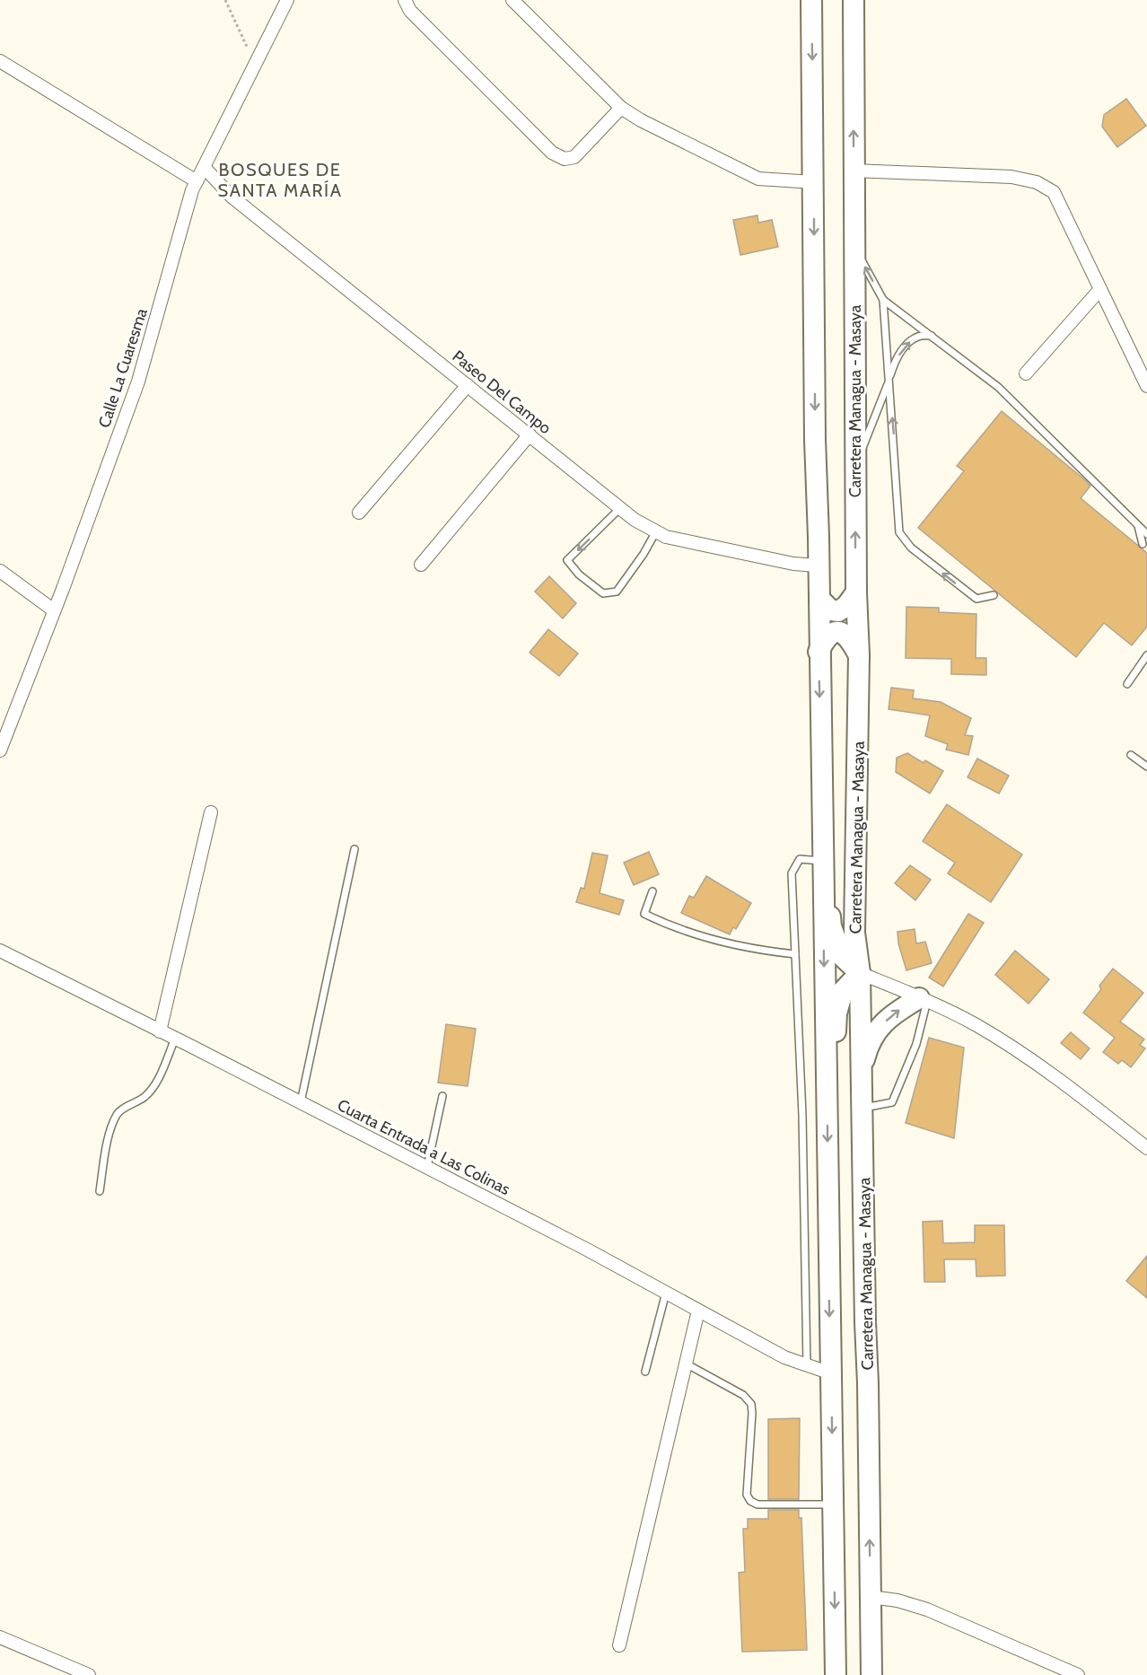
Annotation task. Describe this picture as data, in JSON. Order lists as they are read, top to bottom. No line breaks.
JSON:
{"streets":{"highway":["Carretera Managua - Masaya"],"street":["Calle La Cuaresma","Paseo Del Campo","Cuarta Entrada a Las Colinas"]},"crossings":[["Calle La Cuaresma","Paseo Del Campo"],["Paseo Del Campo","Carretera Managua - Masaya"],["Carretera Managua - Masaya","Cuarta Entrada a Las Colinas"]],"districts":["BOSQUES DE SANTA MARÍA"]}
